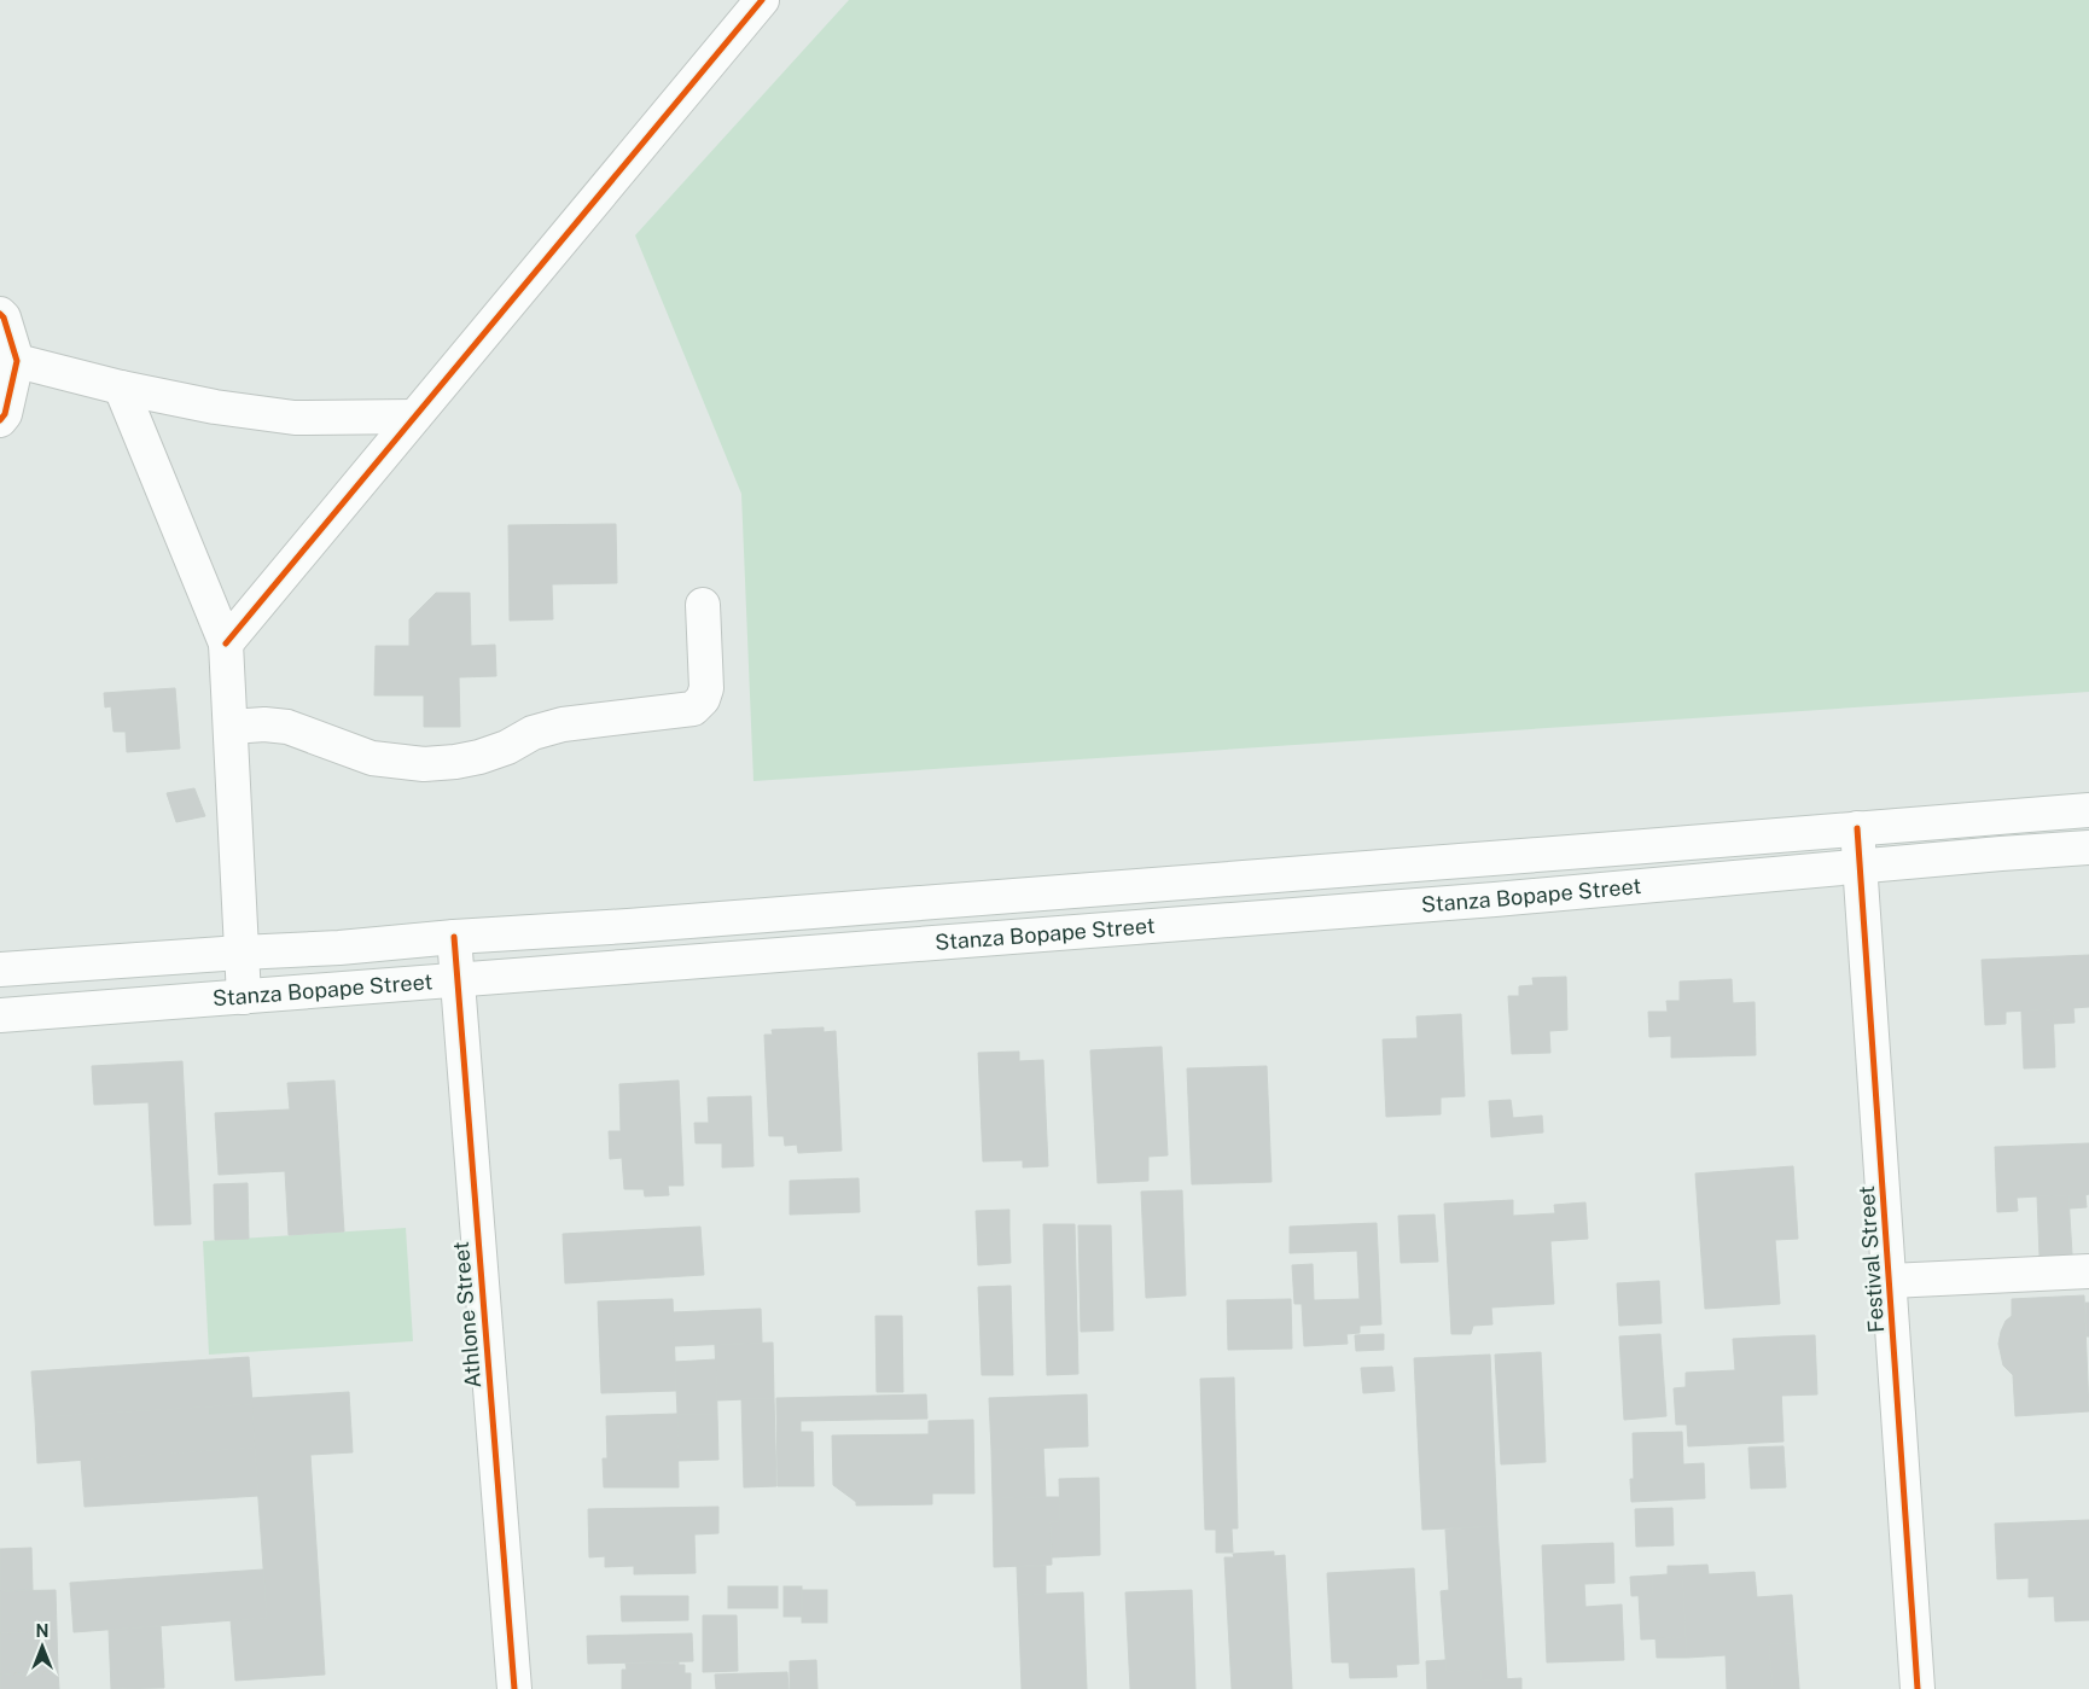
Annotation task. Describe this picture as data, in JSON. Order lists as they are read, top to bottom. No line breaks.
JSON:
{"streets":{"street":["Stanza Bopape Street","Festival Street","Athlone Street"]},"crossings":[["Stanza Bopape Street","Festival Street"],["Stanza Bopape Street","Athlone Street"]],"north":"top"}
